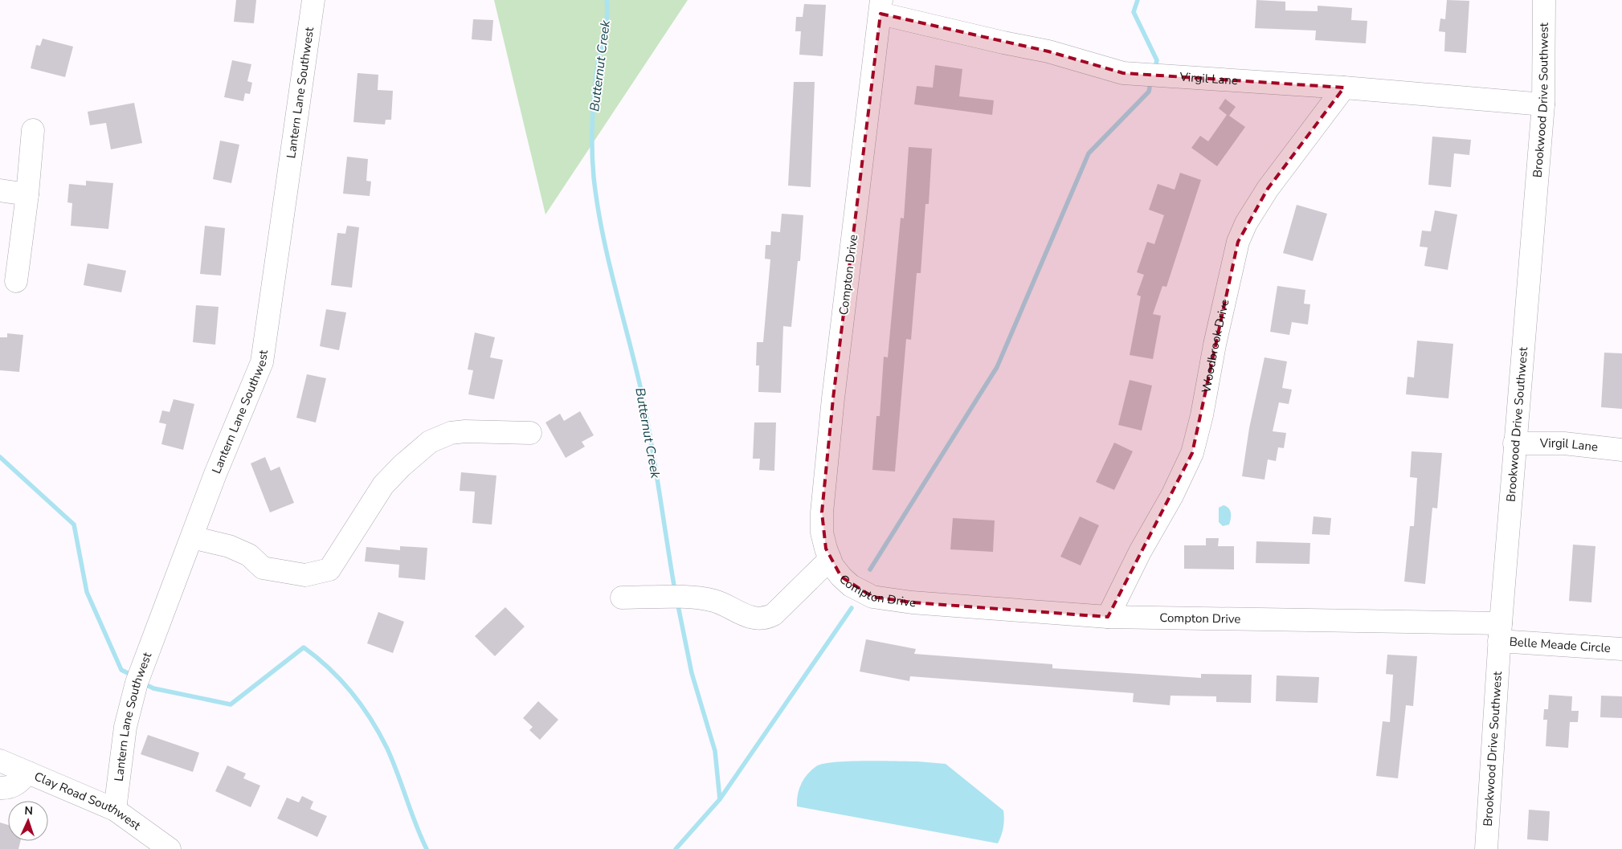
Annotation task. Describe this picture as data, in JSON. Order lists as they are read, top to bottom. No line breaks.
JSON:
{"streets":{"street":["Virgil Lane","Lantern Lane Southwest","Brookwood Drive Southwest","Compton Drive","Woodbrook Drive","Belle Meade Circle","Clay Road Southwest"]},"crossings":[["Virgil Lane","Brookwood Drive Southwest"],["Virgil Lane","Compton Drive"],["Virgil Lane","Woodbrook Drive"],["Lantern Lane Southwest","Clay Road Southwest"],["Brookwood Drive Southwest","Compton Drive"],["Brookwood Drive Southwest","Belle Meade Circle"],["Compton Drive","Woodbrook Drive"],["Compton Drive","Belle Meade Circle"]],"water":["Butternut Creek"],"north":"top"}
